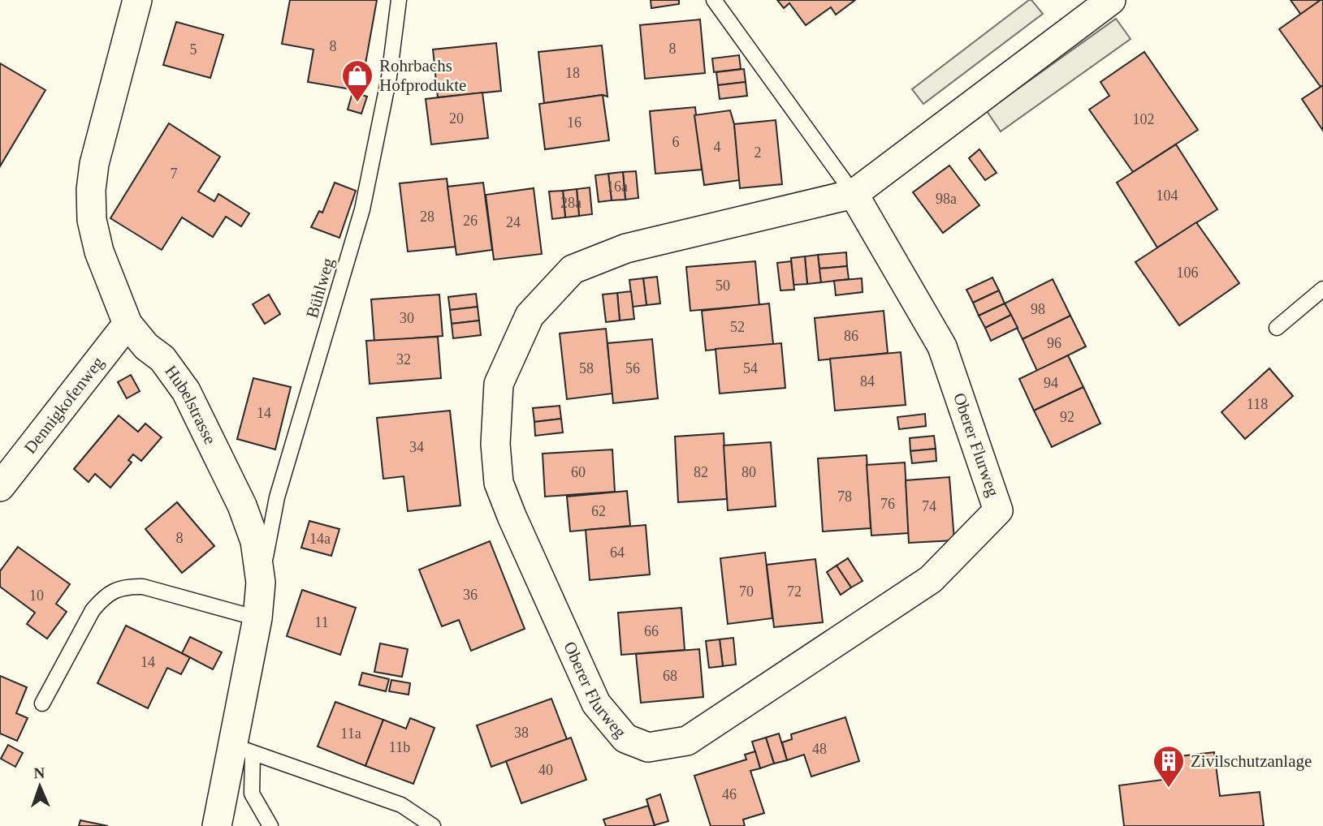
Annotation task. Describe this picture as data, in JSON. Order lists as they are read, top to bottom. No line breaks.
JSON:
{"streets":{"street":["Dennigkofenweg","Hubelstrasse","Oberer Flurweg"],"lane":["Bühlweg"]},"crossings":[["Bühlweg","Hubelstrasse"],["Dennigkofenweg","Hubelstrasse"]],"places":{"shop":["Rohrbachs Hofprodukte"],"building":["Zivilschutzanlage"]},"house_numbers":["8","8","5","18","20","102","16","6","4","2","7","16a","104","98a","28a","28","26","24","106","50","98","30","52","86","96","32","58","56","54","84","94","118","14","92","34","60","82","80","78","76","74","62","8","14a","64","70","72","36","10","11","66","14","68","38","11a","11b","48","40","46"],"north":"top"}
